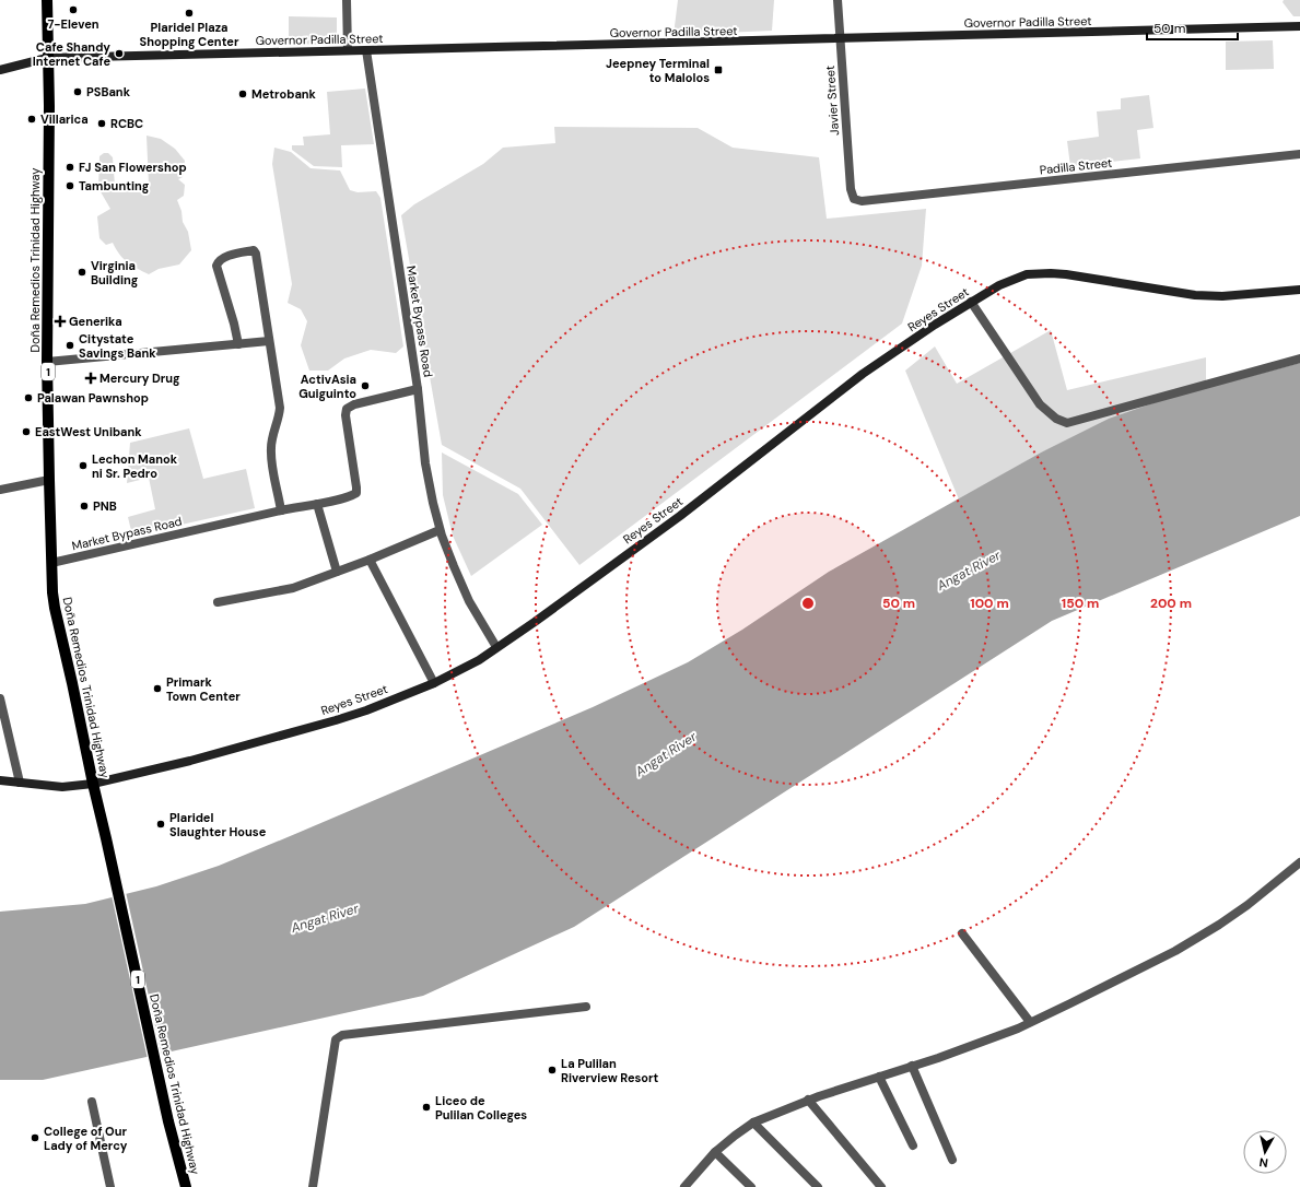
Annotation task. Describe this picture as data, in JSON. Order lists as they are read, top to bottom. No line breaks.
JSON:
{"streets":{"main road":["Doña Remedios Trinidad Highway","1"],"street":["Governor Padilla Street","Javier Street","Padilla Street","Reyes Street","Market Bypass Road"]},"crossings":[["Governor Padilla Street","Javier Street"],["Governor Padilla Street","Doña Remedios Trinidad Highway"],["Governor Padilla Street","Market Bypass Road"],["Javier Street","Padilla Street"],["Doña Remedios Trinidad Highway","Reyes Street"],["Doña Remedios Trinidad Highway","Market Bypass Road"]],"water":["Angat River"],"places":{"other":["7-Eleven","Plaridel Plaza Shopping Center","Cafe Shandy Internet Cafe","PSBank","Metrobank","Villarica","RCBC","FJ San Flowershop","Tambunting","Virginia Building","Citystate Savings Bank","ActivAsia Guiguinto","Palawan Pawnshop","EastWest Unibank","Lechon Manok ni Sr. Pedro","PNB","Primark Town Center","Plaridel Slaughter House","La Pulilan Riverview Resort","Liceo de Pulilan Colleges","College of Our Lady of Mercy"],"transit":["Jeepney Terminal to Malolos"],"health":["Generika","Mercury Drug"]},"scale_bar":"50 m","north":"bottom","rings":["50 m","100 m","150 m","200 m"]}
